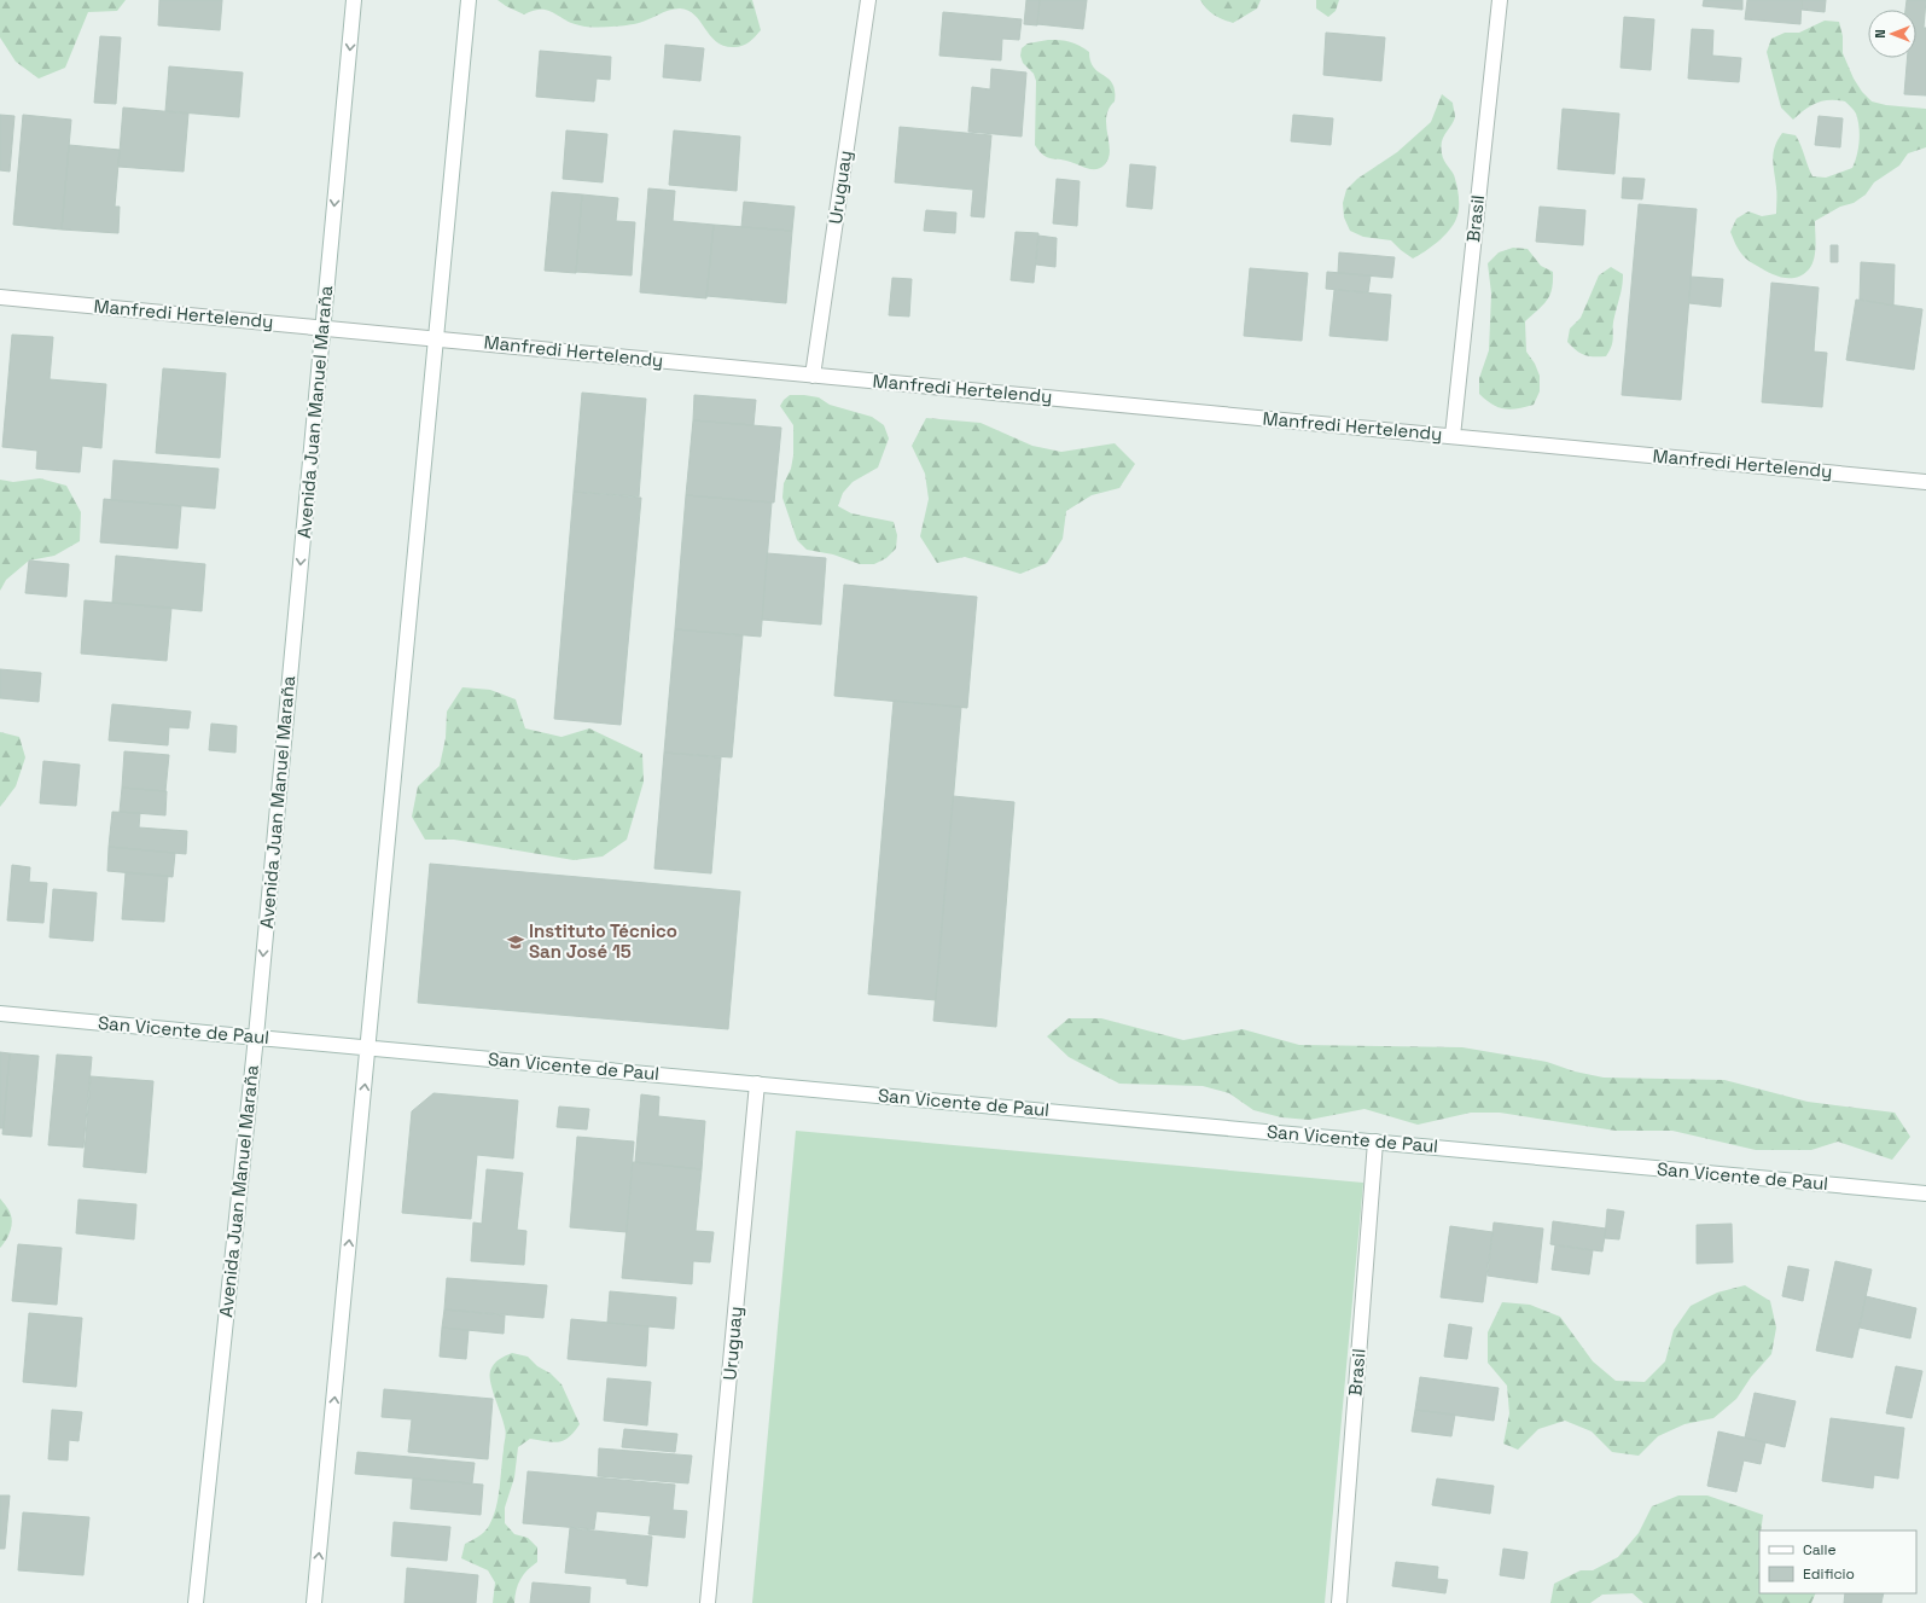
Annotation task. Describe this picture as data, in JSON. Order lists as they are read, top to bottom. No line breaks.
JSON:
{"streets":{"street":["Uruguay","Brasil","Manfredi Hertelendy","Avenida Juan Manuel Maraña","San Vicente de Paul"]},"crossings":[["Uruguay","Manfredi Hertelendy"],["Uruguay","San Vicente de Paul"],["Brasil","Manfredi Hertelendy"],["Brasil","San Vicente de Paul"],["Manfredi Hertelendy","Avenida Juan Manuel Maraña"],["Avenida Juan Manuel Maraña","San Vicente de Paul"]],"places":{"school or university":["Instituto Técnico San José 15"]},"legend":["Calle","Edificio"],"north":"left"}
